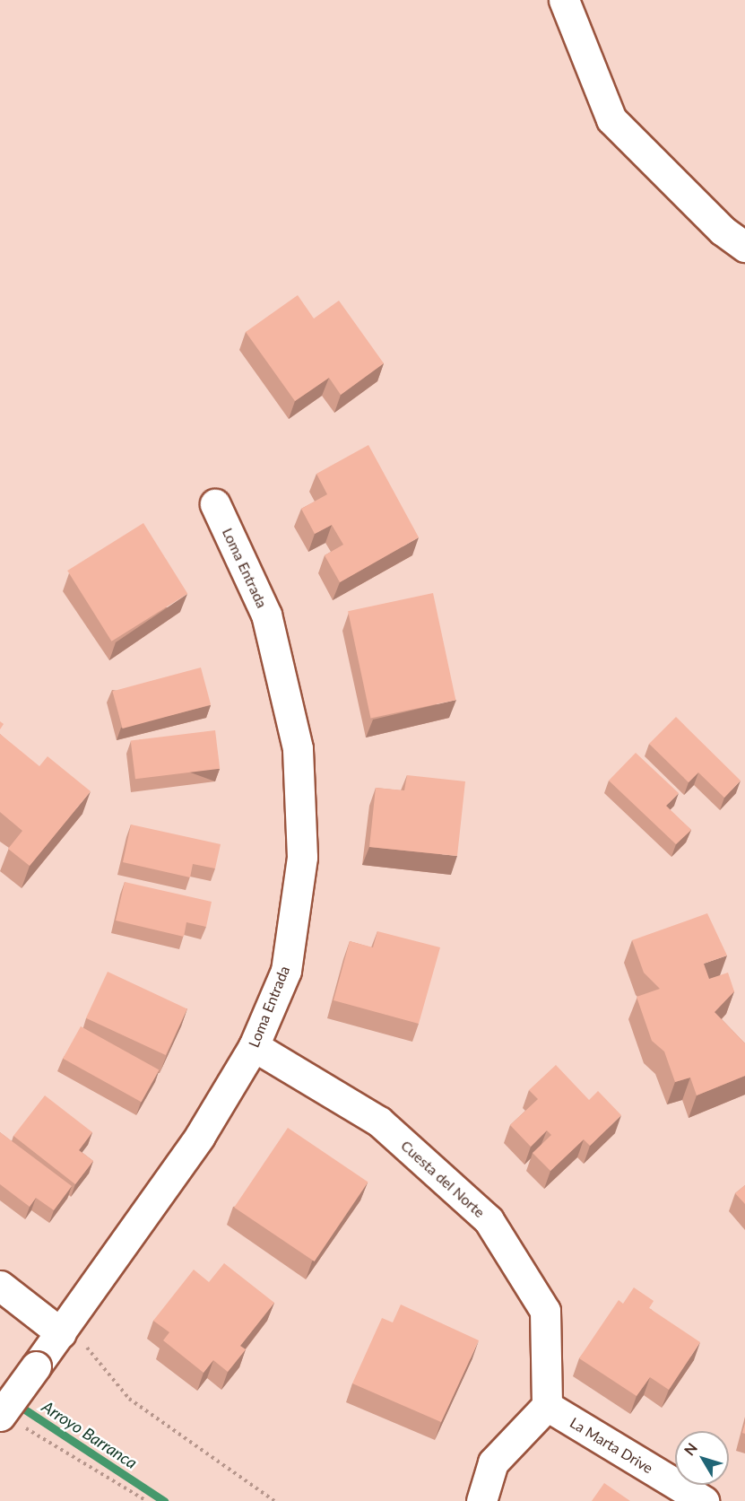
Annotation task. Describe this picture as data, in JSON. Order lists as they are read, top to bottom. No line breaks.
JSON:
{"streets":{"street":["Loma Entrada","Cuesta del Norte","La Marta Drive"]},"crossings":[["Loma Entrada","Cuesta del Norte"],["Cuesta del Norte","La Marta Drive"]],"water":["Arroyo Barranca"],"north":"top left"}
